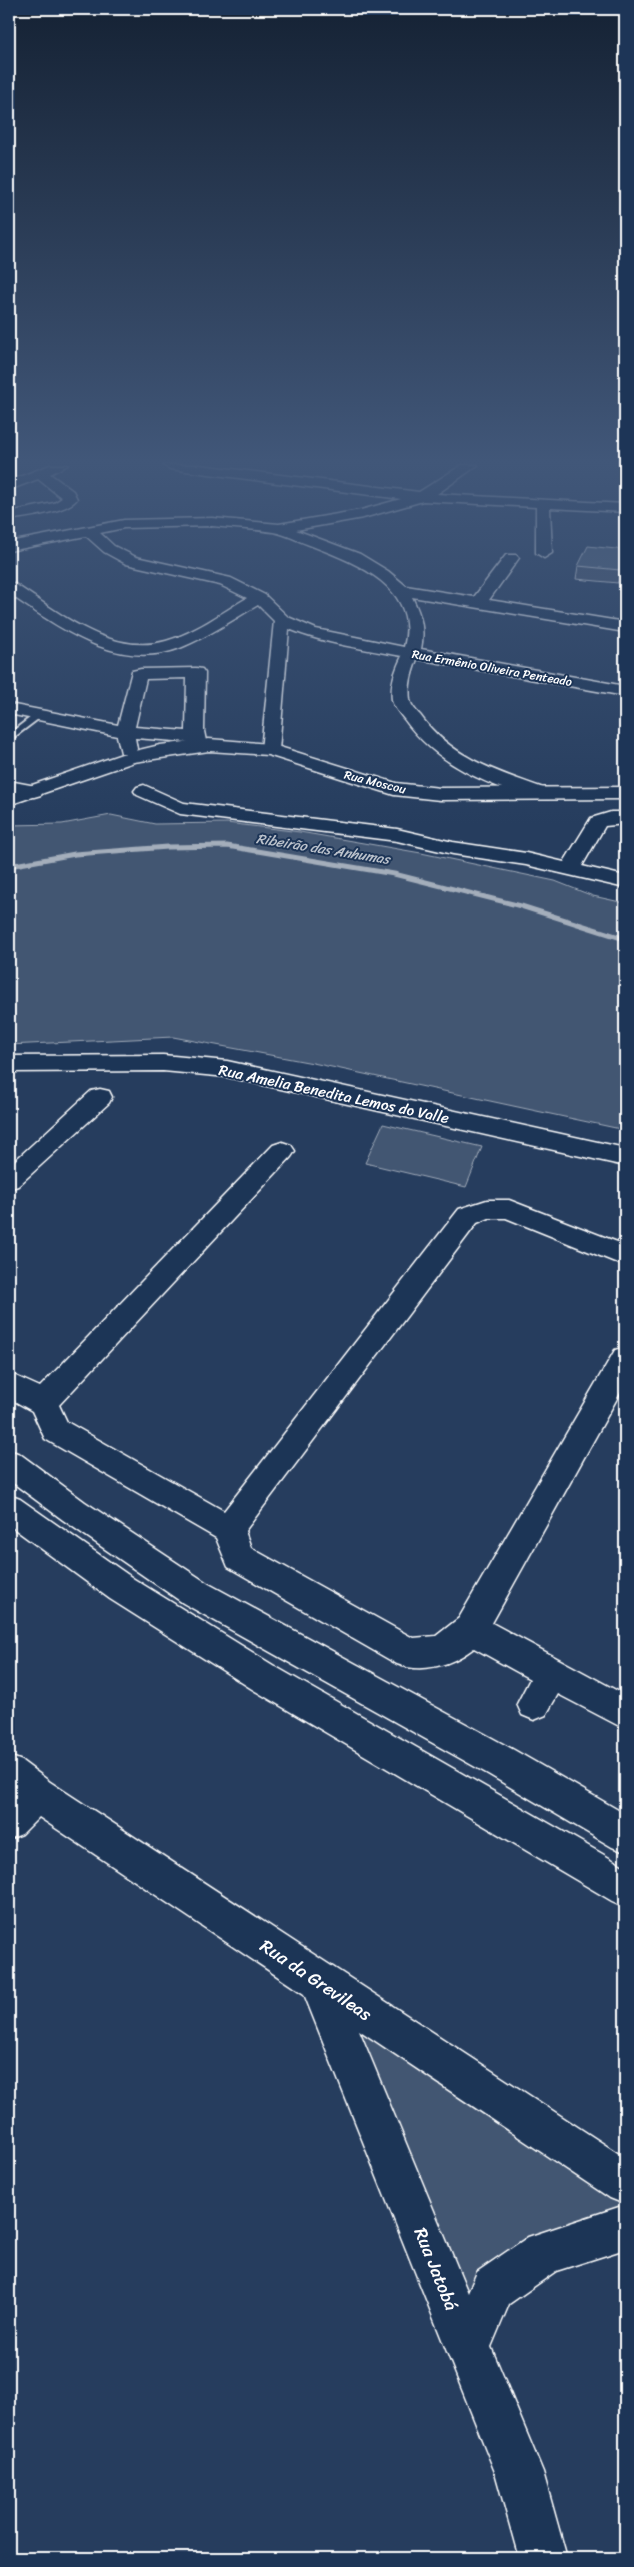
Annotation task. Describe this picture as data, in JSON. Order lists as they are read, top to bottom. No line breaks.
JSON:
{"streets":{"street":["Rua Ermênio Oliveira Penteado","Rua Moscou","Rua Amelia Benedita Lemos do Valle","Rua da Grevileas","Rua Jatobá"]},"crossings":[["Rua da Grevileas","Rua Jatobá"]],"water":["Ribeirão das Anhumas"]}
